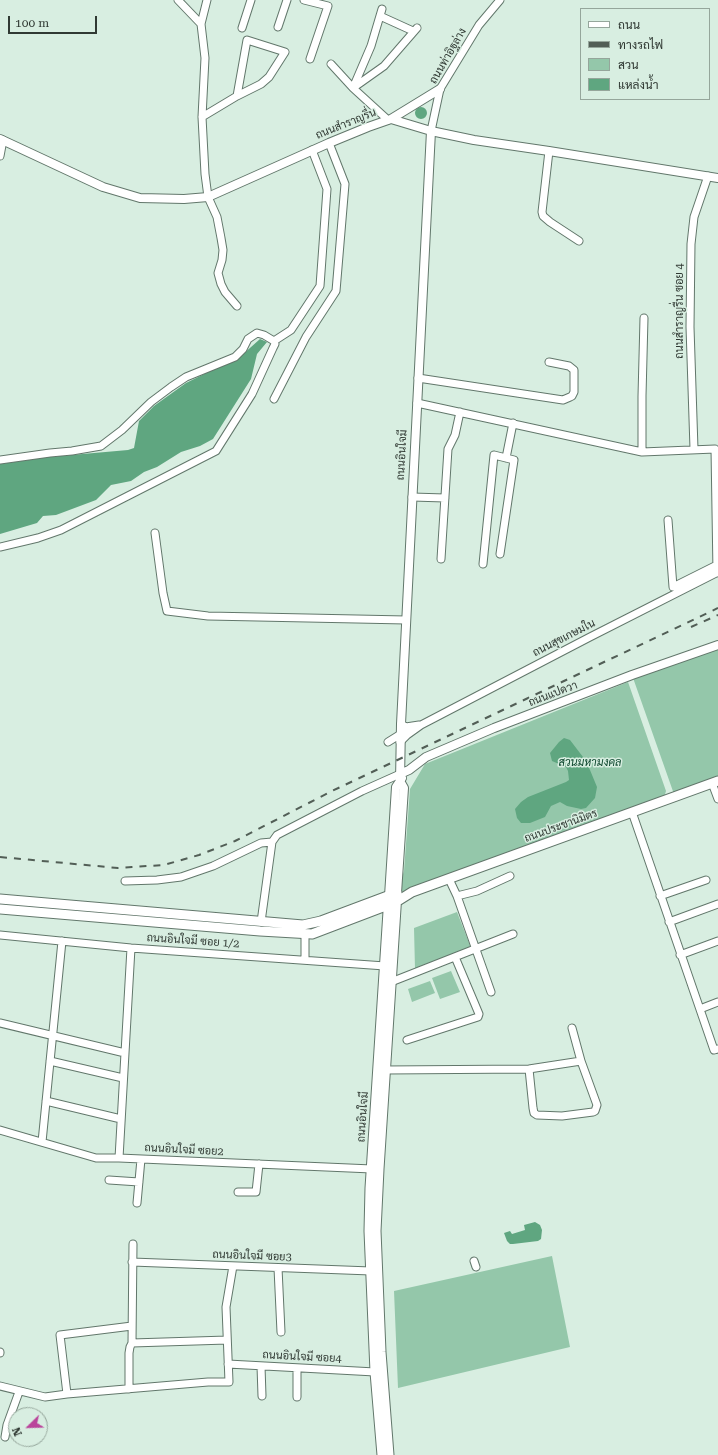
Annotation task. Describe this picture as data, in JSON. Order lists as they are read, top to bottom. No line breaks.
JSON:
{"streets":{"main road":["ถนนอินใจมี","ถนนประชานิมิตร"],"street":["ถนนท่าอิฐล่าง","ถนนสำราญรื่น","ถนนสำราญรื่น ซอย 4","ถนนสุขเกษมใน","ถนนแปดวา","ถนนอินใจมี ซอย 1/2","ถนนอินใจมี ซอย2","ถนนอินใจมี ซอย3","ถนนอินใจมี ซอย4"]},"crossings":[["ถนนท่าอิฐล่าง","ถนนสำราญรื่น"],["ถนนท่าอิฐล่าง","ถนนอินใจมี"],["ถนนสำราญรื่น","ถนนสำราญรื่น ซอย 4"],["ถนนสำราญรื่น","ถนนอินใจมี"],["ถนนอินใจมี","ถนนสุขเกษมใน"],["ถนนอินใจมี","ถนนแปดวา"],["ถนนอินใจมี","ถนนประชานิมิตร"],["ถนนอินใจมี","ถนนอินใจมี ซอย 1/2"],["ถนนอินใจมี","ถนนอินใจมี ซอย2"],["ถนนอินใจมี","ถนนอินใจมี ซอย3"],["ถนนอินใจมี","ถนนอินใจมี ซอย4"]],"parks":["สวนมหามงคล"],"legend":["ถนน","ทางรถไฟ","สวน","แหล่งน้ำ"],"scale_bar":"100 m","north":"bottom left"}
